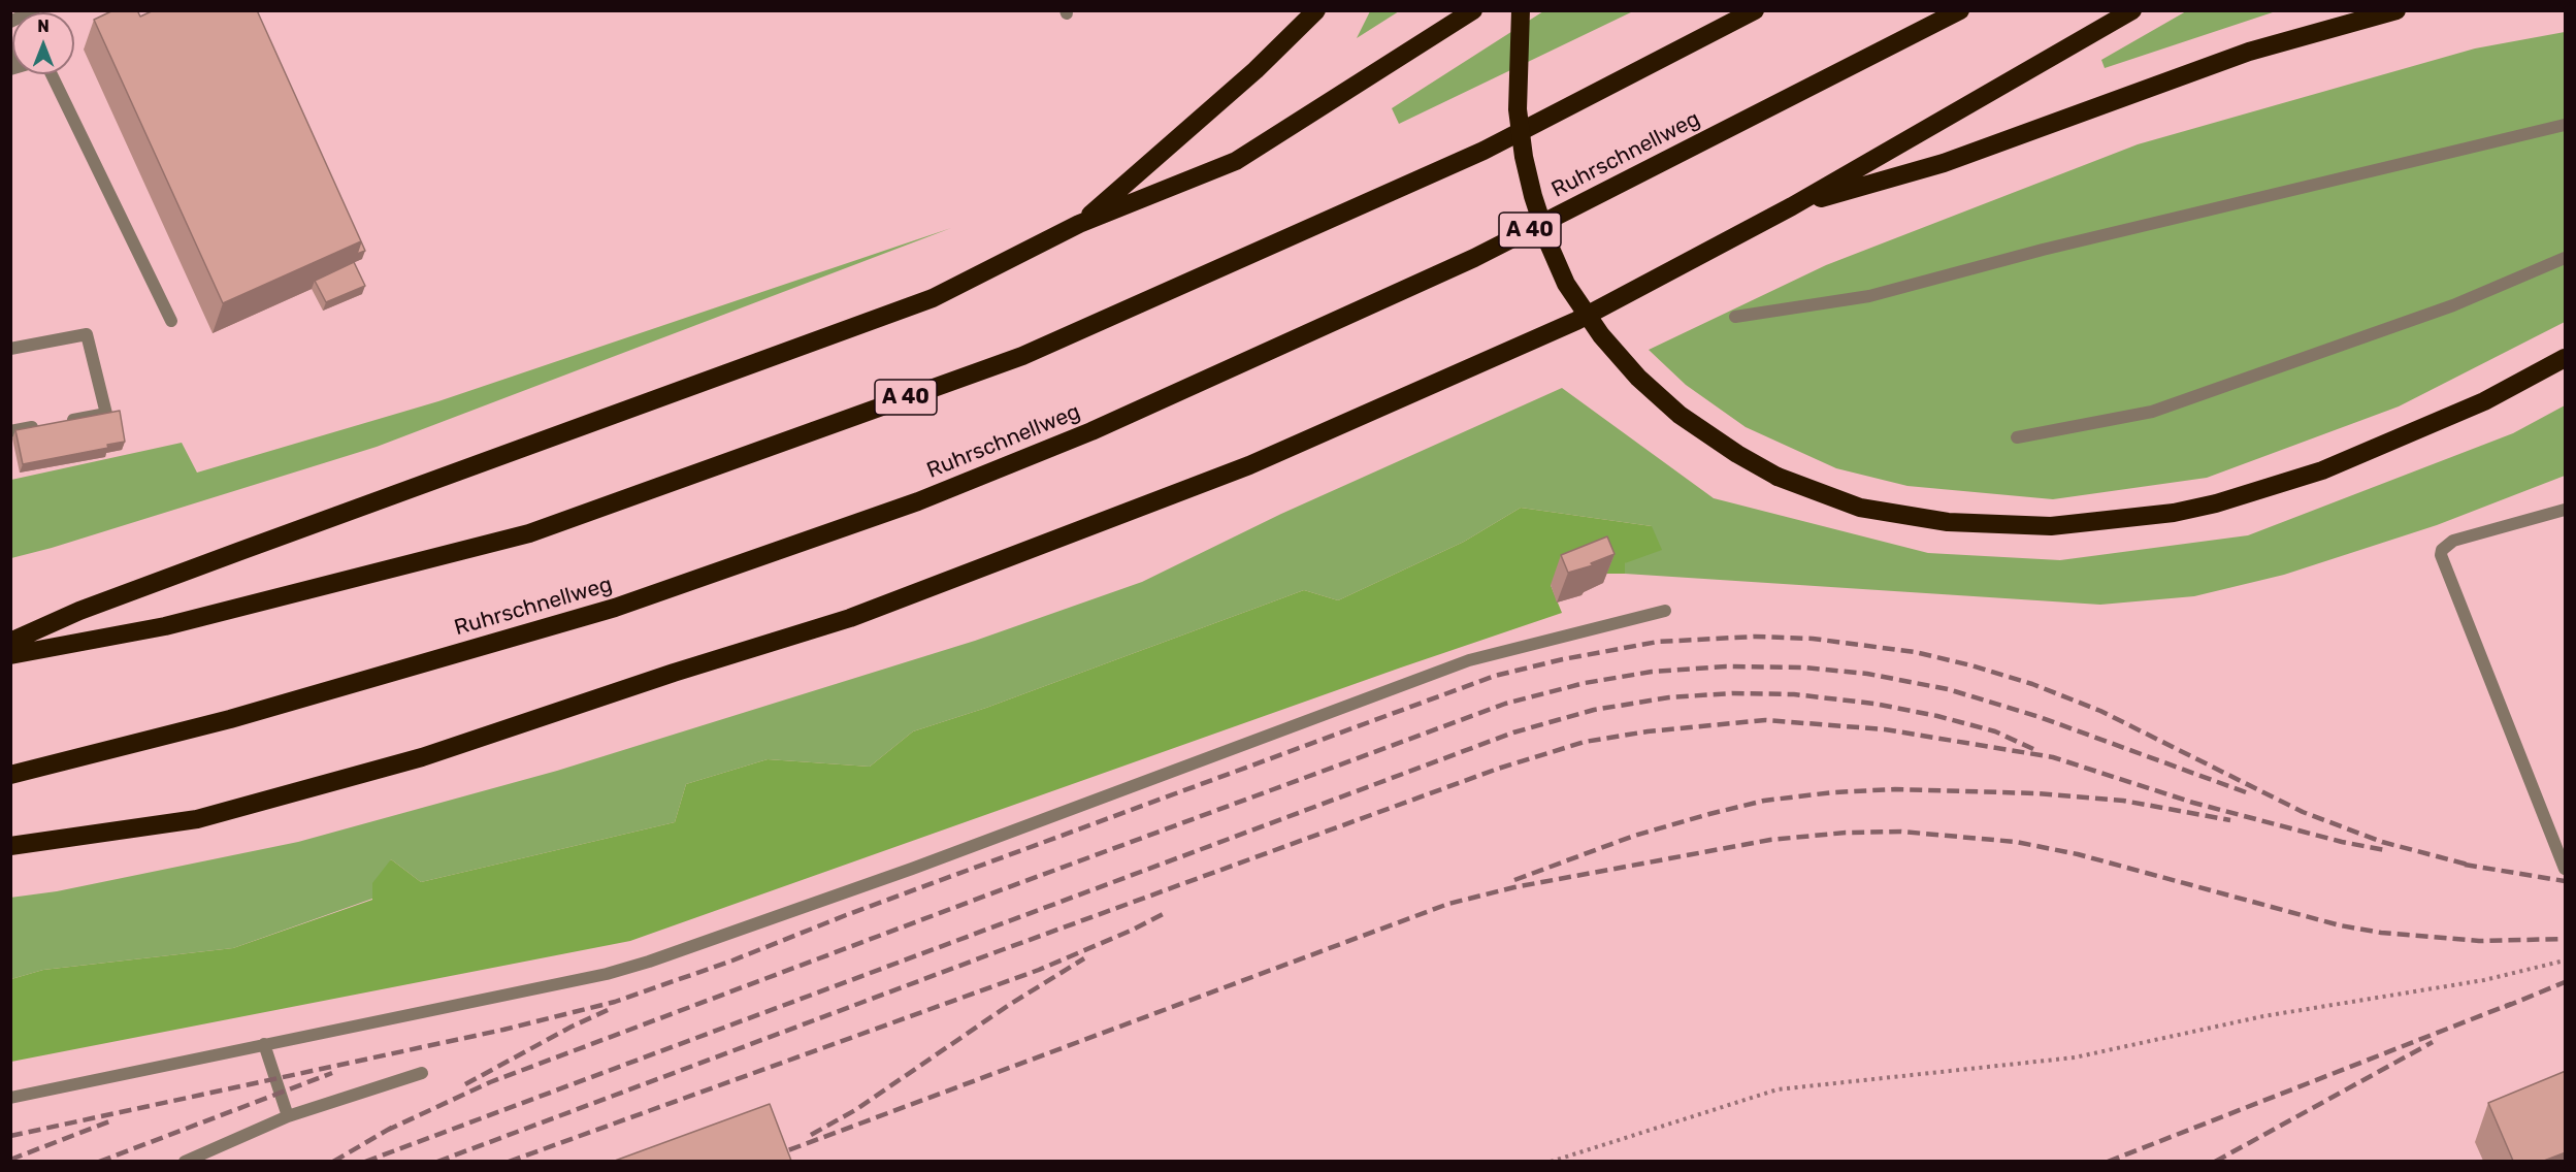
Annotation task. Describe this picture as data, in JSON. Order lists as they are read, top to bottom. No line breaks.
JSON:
{"streets":{"highway":["Ruhrschnellweg","A 40"]},"north":"top"}
